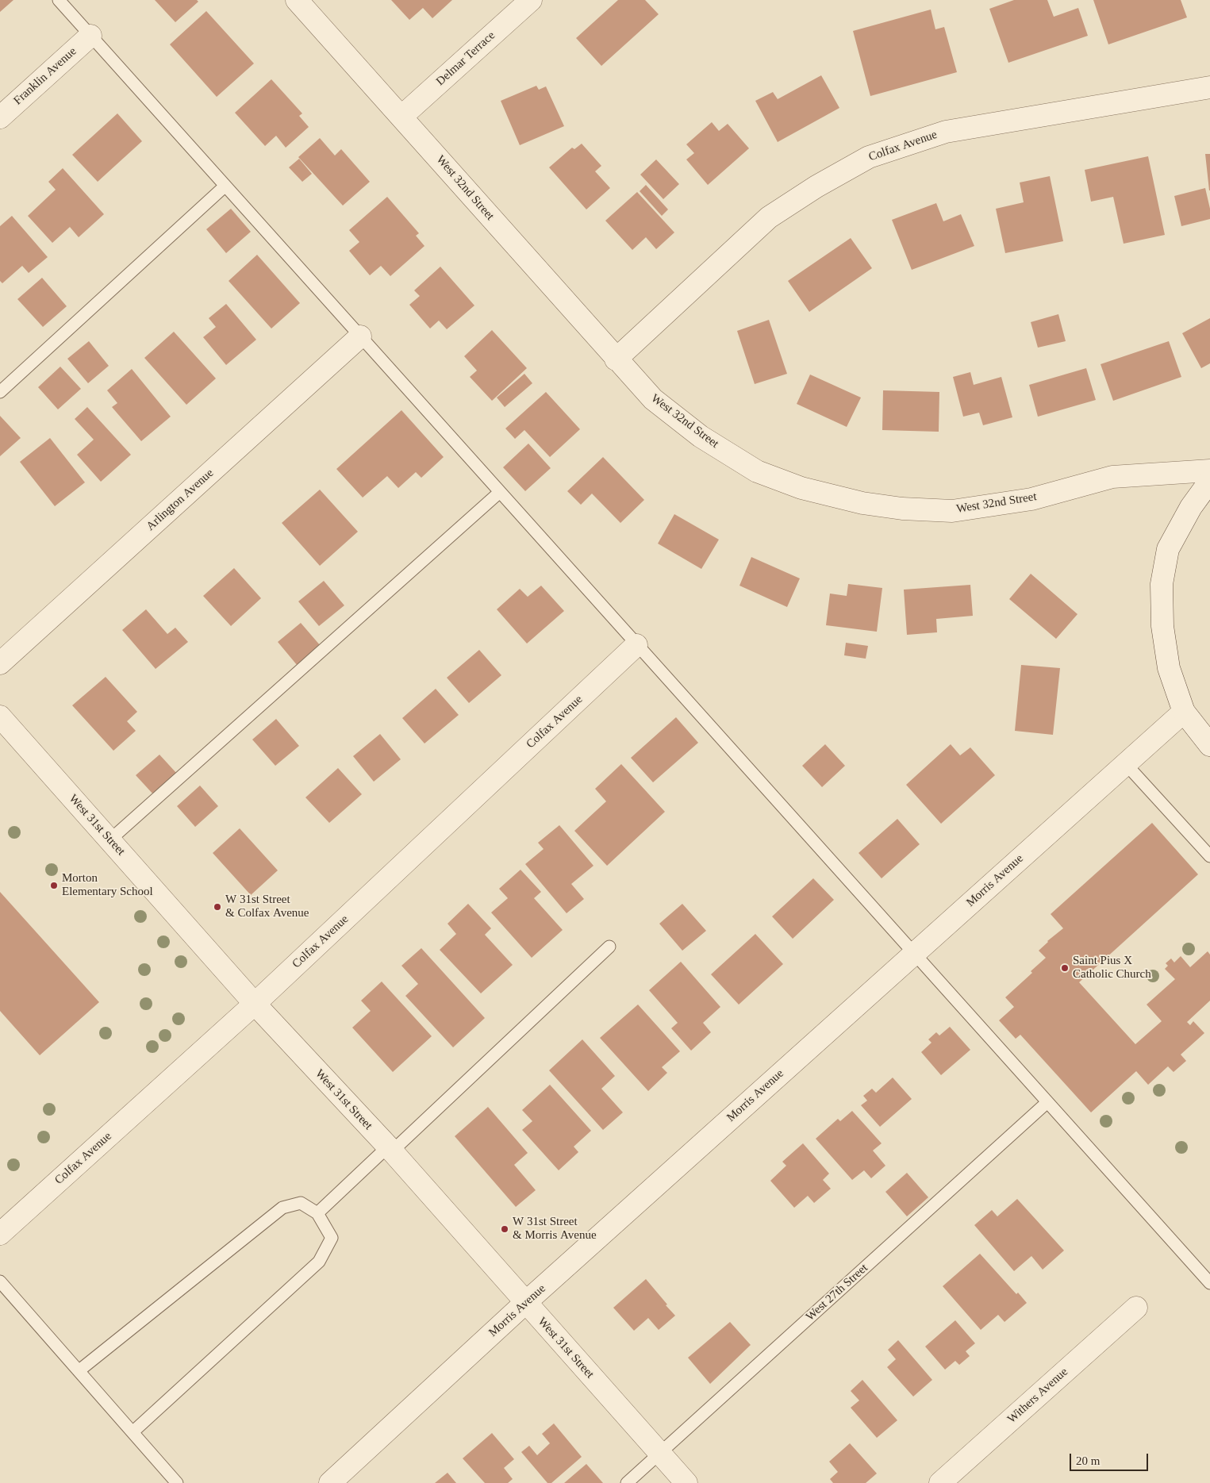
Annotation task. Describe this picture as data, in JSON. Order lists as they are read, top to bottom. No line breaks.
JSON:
{"streets":{"street":["Delmar Terrace","Franklin Avenue","Colfax Avenue","West 32nd Street","Arlington Avenue","West 31st Street","Morris Avenue","Withers Avenue"],"lane":["West 27th Street"]},"crossings":[["Delmar Terrace","West 32nd Street"],["Colfax Avenue","West 32nd Street"],["Colfax Avenue","West 31st Street"],["West 31st Street","Morris Avenue"],["West 31st Street","West 27th Street"]],"places":["Morton Elementary School","W 31st Street & Colfax Avenue","Saint Pius X Catholic Church","W 31st Street & Morris Avenue"],"scale_bar":"20 m"}
